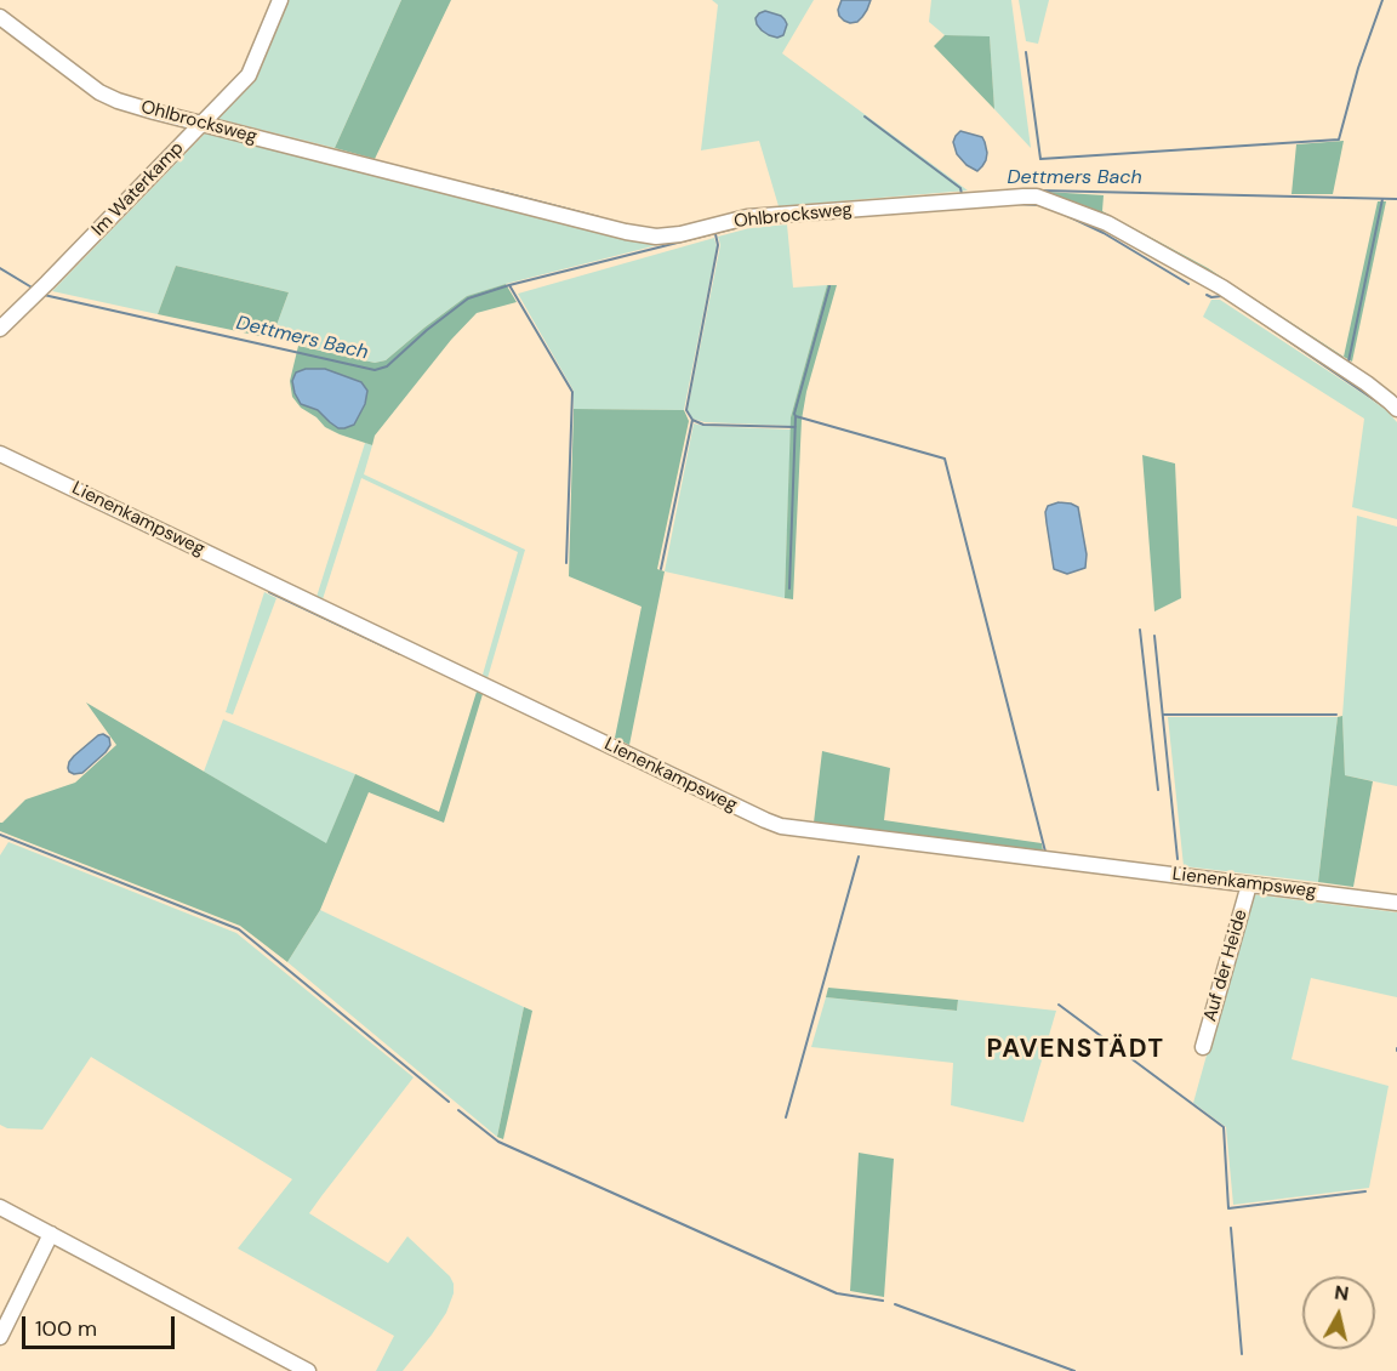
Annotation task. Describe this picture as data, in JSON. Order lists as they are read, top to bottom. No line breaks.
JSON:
{"streets":{"street":["Ohlbrocksweg","Im Waterkamp","Lienenkampsweg","Auf der Heide"]},"crossings":[["Ohlbrocksweg","Im Waterkamp"],["Lienenkampsweg","Auf der Heide"]],"districts":["PAVENSTÄDT"],"water":["Dettmers Bach"],"scale_bar":"100 m","north":"top"}
